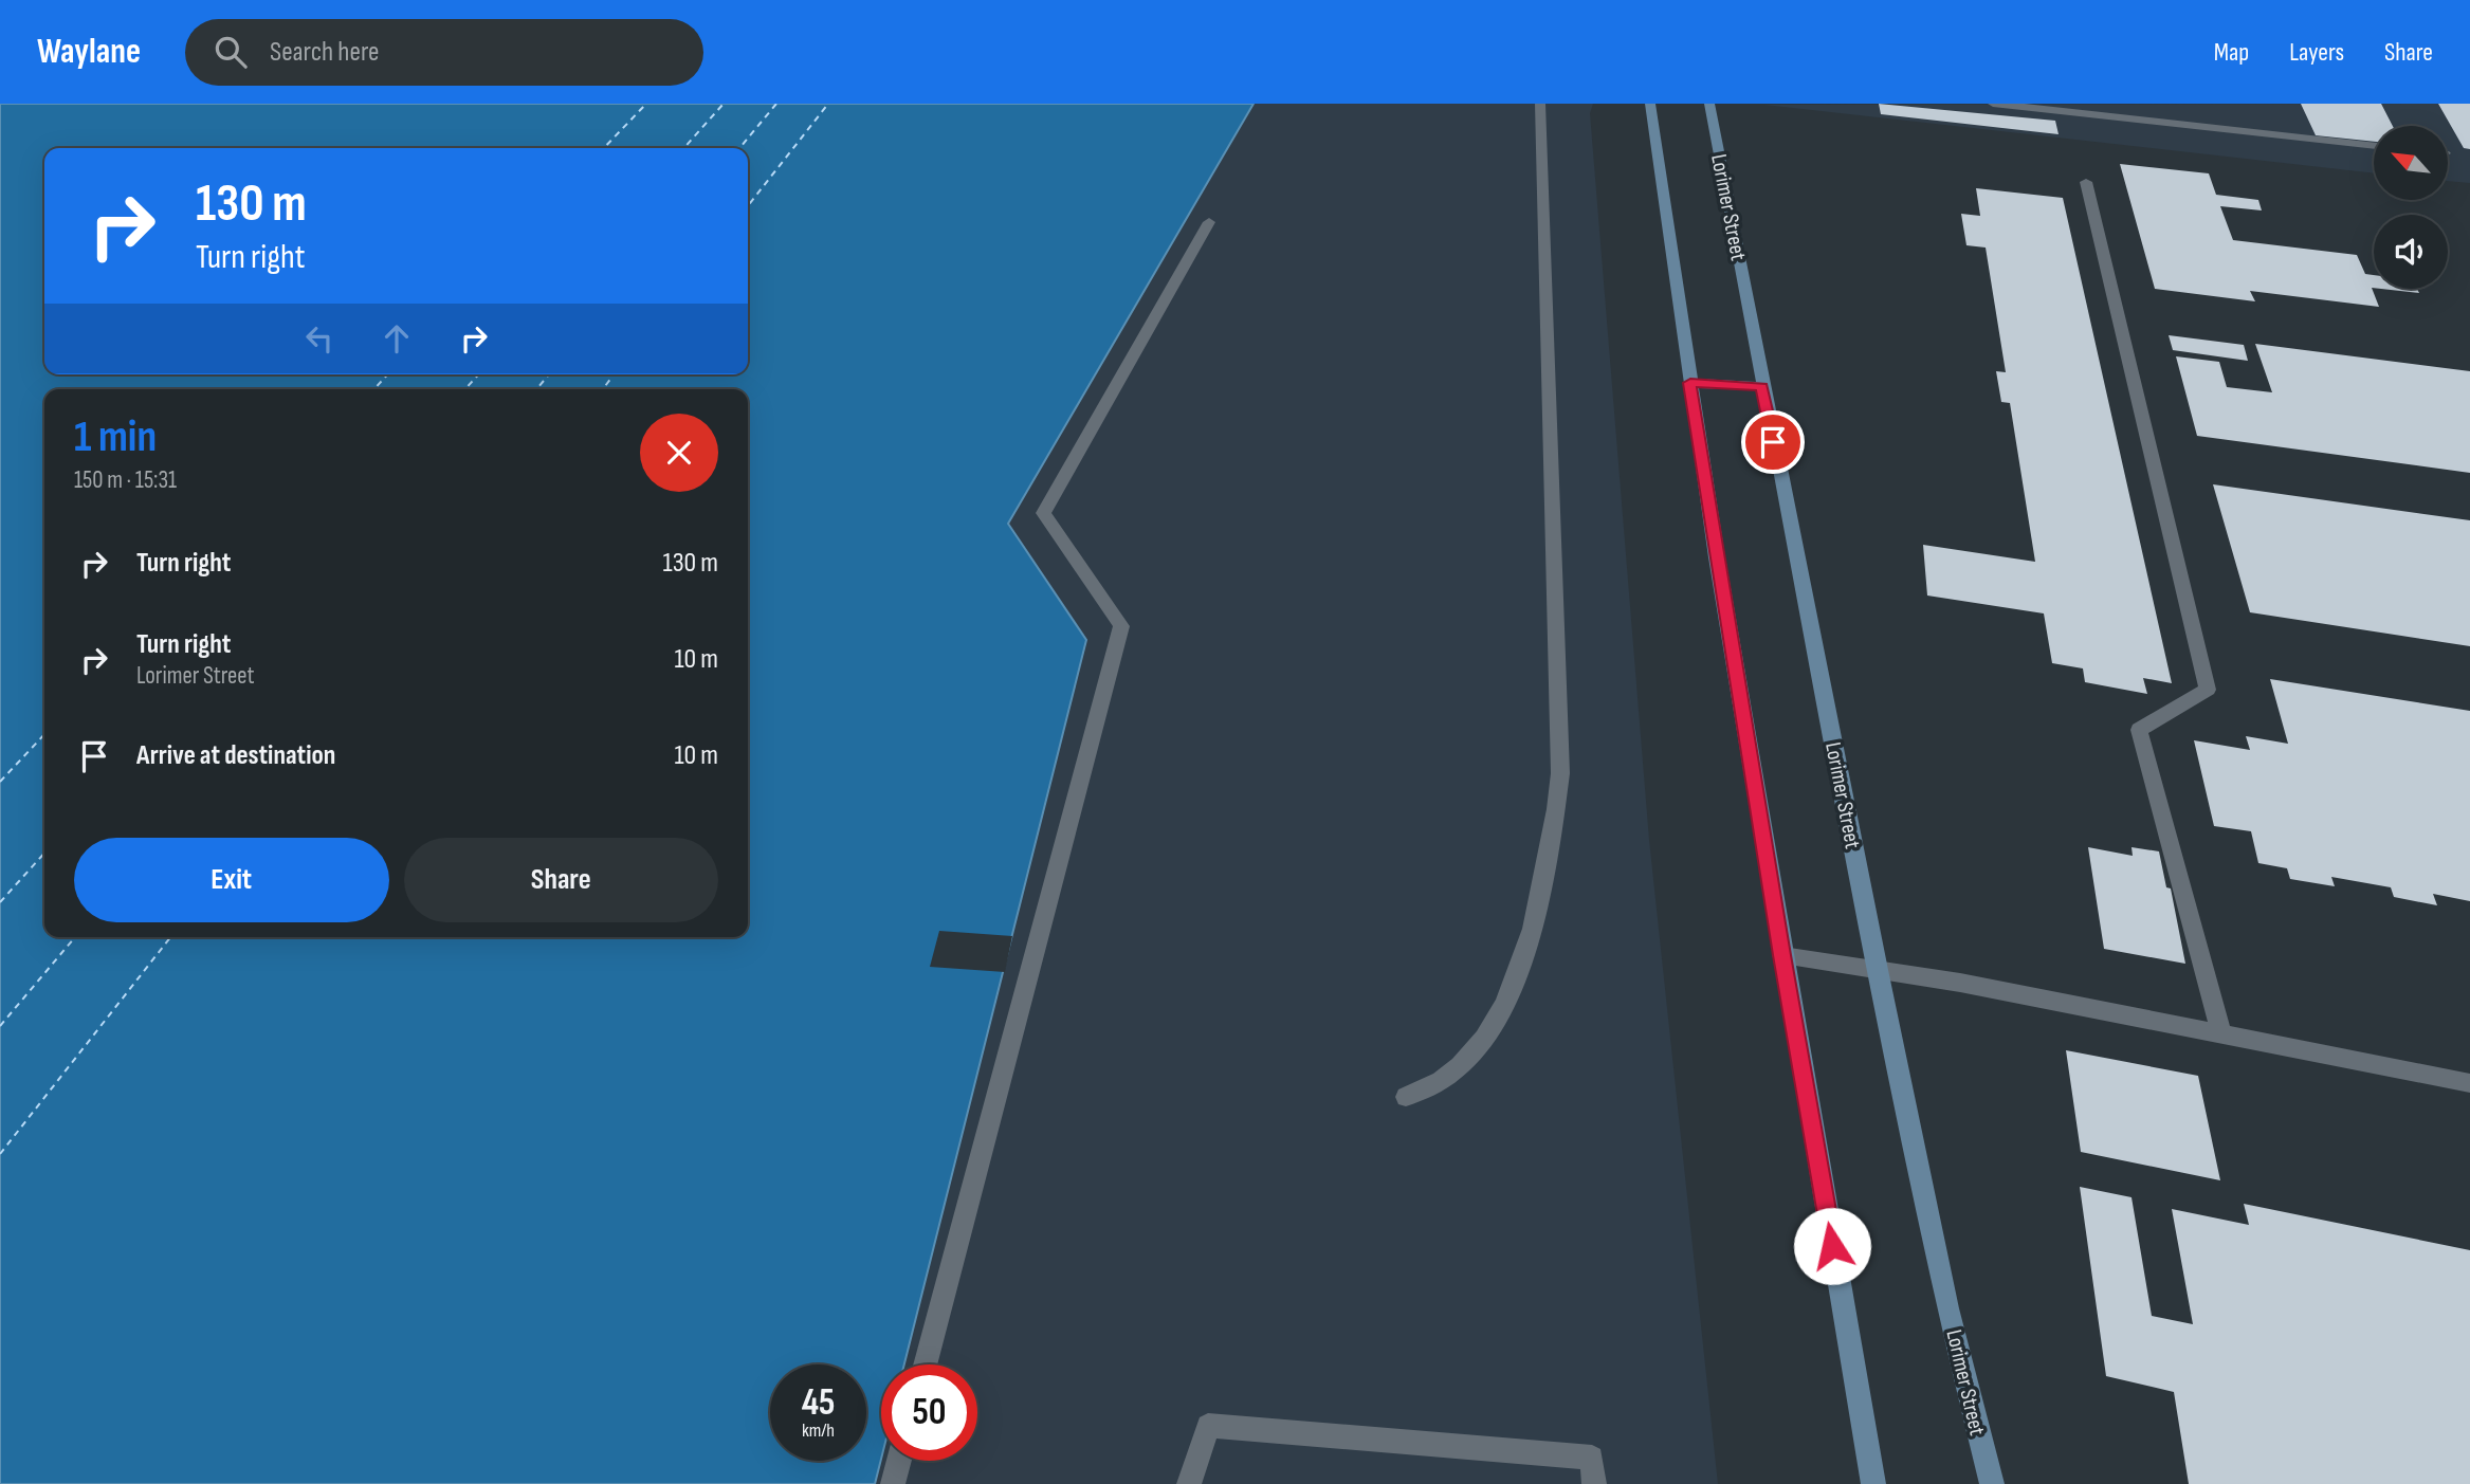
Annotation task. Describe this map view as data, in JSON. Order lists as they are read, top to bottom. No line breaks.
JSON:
{"streets":{"main road":["Lorimer Street"]},"north":"top left","page":{"header":"Waylane","search":"Search here","nav":["Map","Layers","Share"],"turn":["130 m","Turn right"],"heading":["1 min","150 m · 15:31"],"list":[{"name":"Turn right","value":"130 m"},{"name":"Turn right","note":"Lorimer Street","value":"10 m"},{"name":"Arrive at destination","value":"10 m"}],"buttons":["Exit","Share"],"speed":"45 km/h","limit":"50"}}
